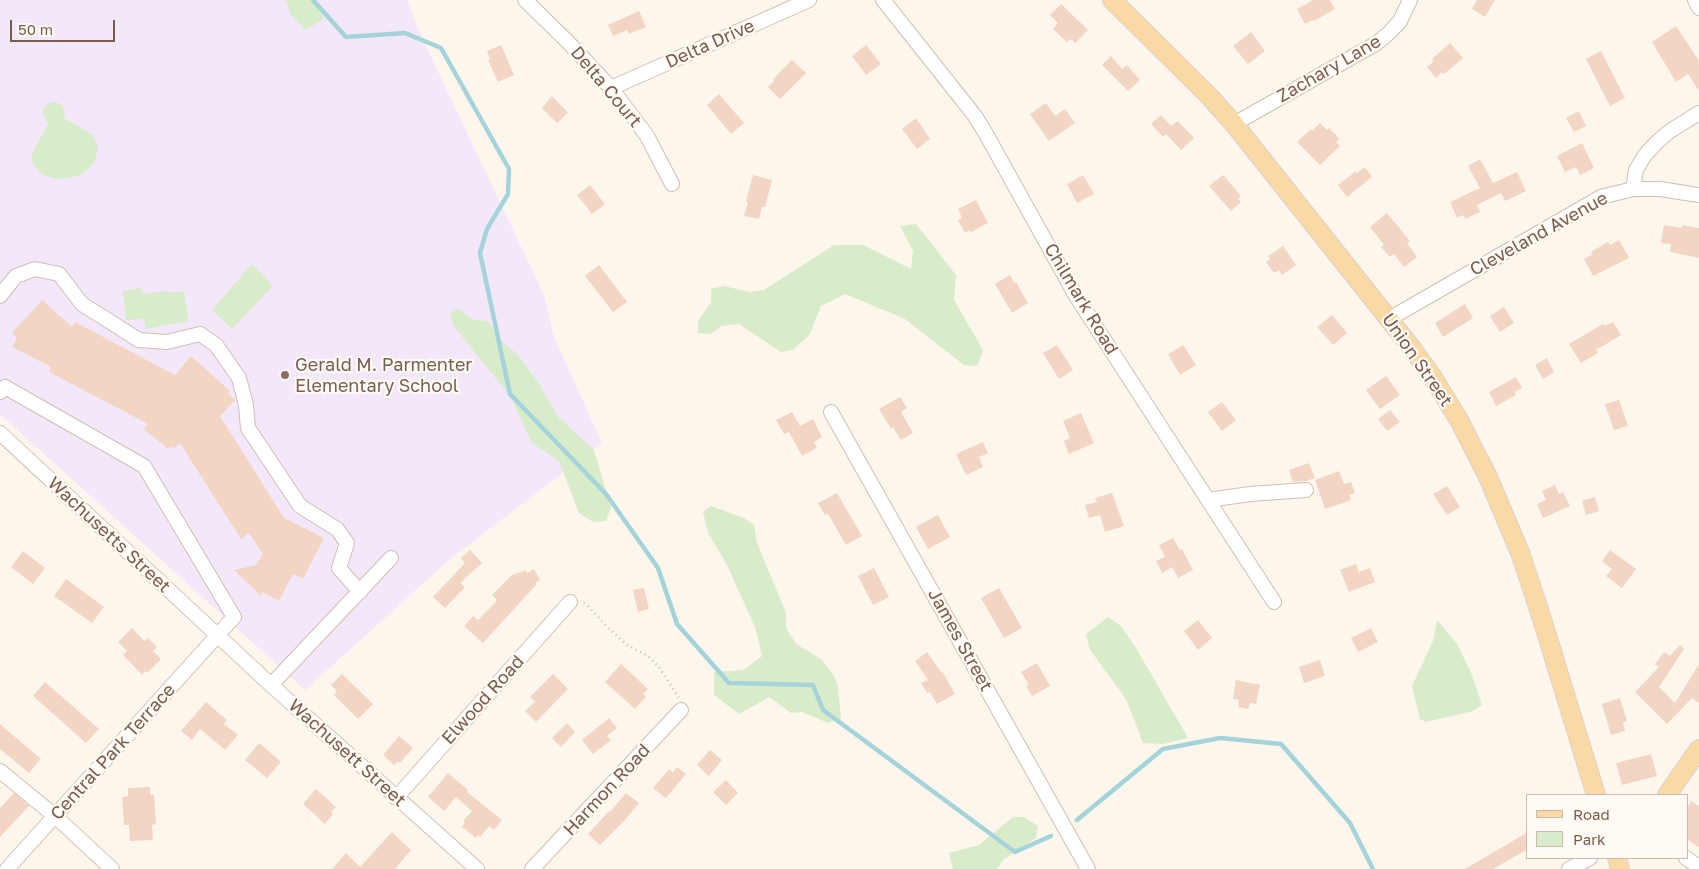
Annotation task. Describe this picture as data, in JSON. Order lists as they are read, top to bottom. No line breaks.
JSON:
{"streets":{"main road":["Union Street"],"street":["Delta Drive","Zachary Lane","Delta Court","Cleveland Avenue","Chilmark Road","Wachusetts Street","James Street","Elwood Road","Central Park Terrace","Wachusett Street","Harmon Road"]},"crossings":[["Delta Drive","Delta Court"],["Zachary Lane","Union Street"],["Cleveland Avenue","Union Street"],["Wachusetts Street","Central Park Terrace"],["Wachusetts Street","Wachusett Street"],["Elwood Road","Wachusett Street"],["Central Park Terrace","Wachusett Street"]],"places":["Gerald M. Parmenter Elementary School"],"legend":["Road","Park"],"scale_bar":"50 m"}
